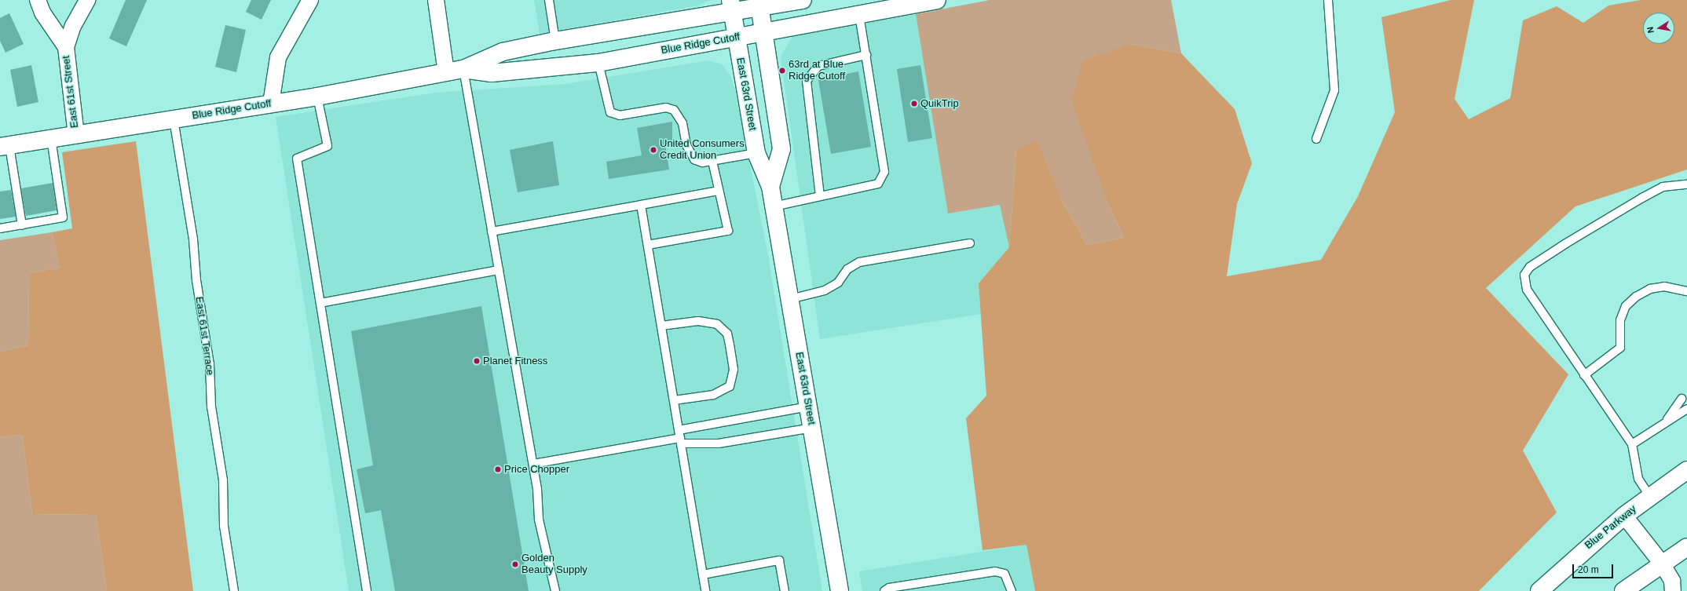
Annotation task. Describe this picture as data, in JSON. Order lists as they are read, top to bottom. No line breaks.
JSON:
{"streets":{"main road":["Blue Ridge Cutoff","East 63rd Street","Blue Parkway"],"street":["East 61st Street"],"lane":["East 61st Terrace"]},"crossings":[["Blue Ridge Cutoff","East 61st Street"],["Blue Ridge Cutoff","East 63rd Street"],["Blue Ridge Cutoff","East 61st Terrace"]],"places":["63rd at Blue Ridge Cutoff","QuikTrip","United Consumers Credit Union","Planet Fitness","Price Chopper","Golden Beauty Supply"],"scale_bar":"20 m","north":"left"}
